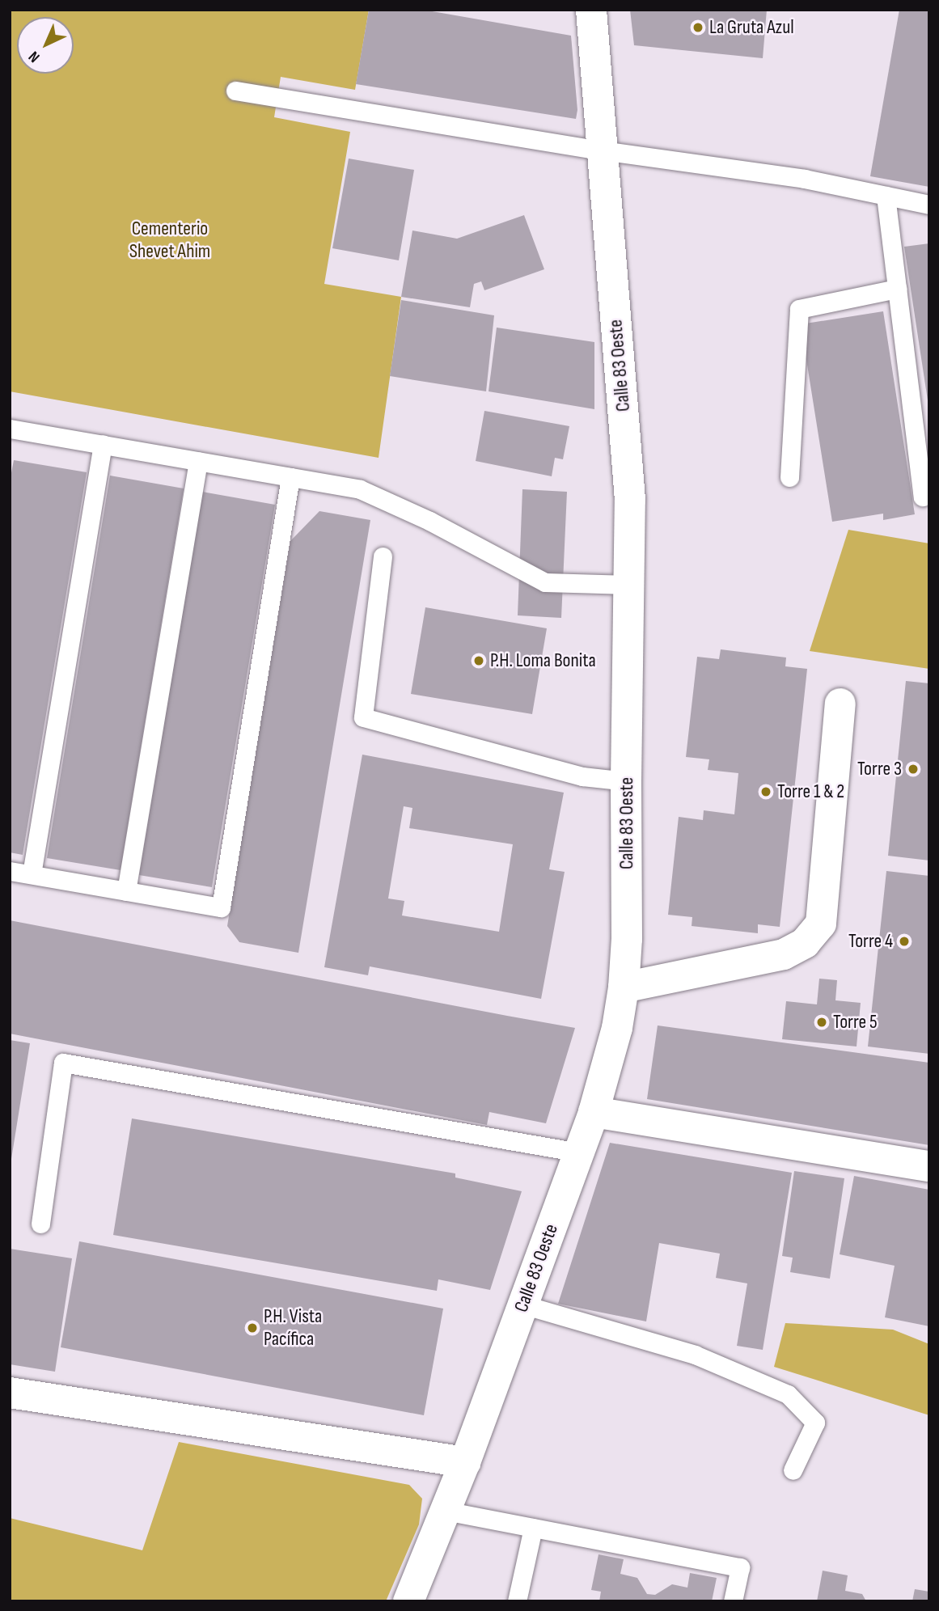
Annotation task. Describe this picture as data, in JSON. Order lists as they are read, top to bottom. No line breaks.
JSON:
{"streets":{"street":["Calle 83 Oeste"]},"parks":["Cementerio Shevet Ahim"],"places":["La Gruta Azul","P.H. Loma Bonita","Torre 3","Torre 1 & 2","Torre 4","Torre 5","P.H. Vista Pacífica"],"north":"bottom left"}
